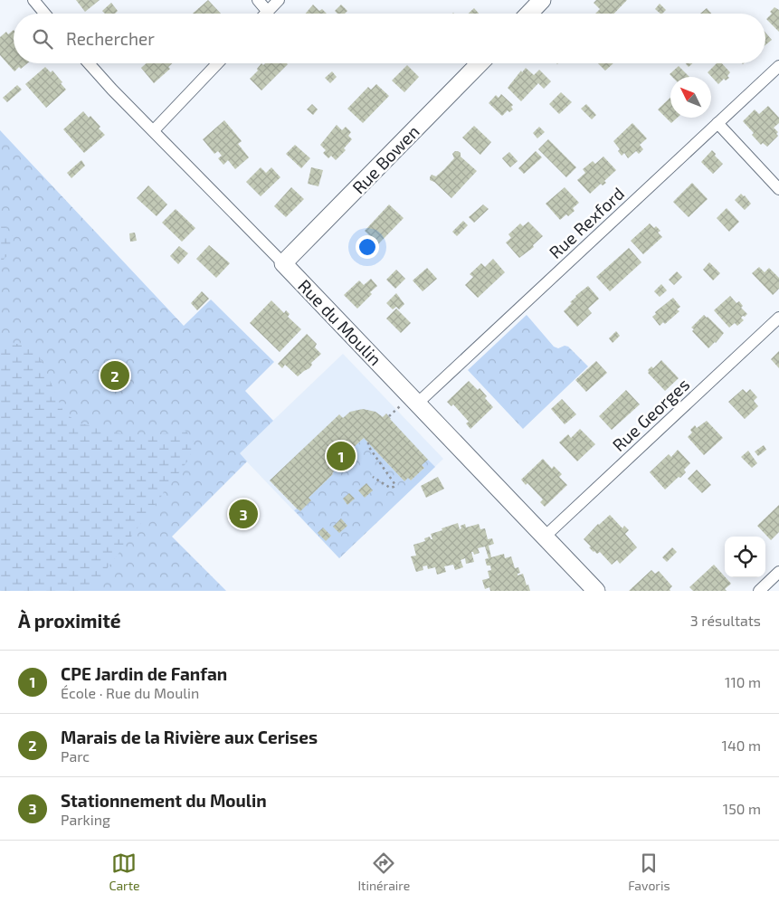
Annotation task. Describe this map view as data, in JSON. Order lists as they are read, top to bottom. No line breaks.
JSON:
{"streets":{"street":["Rue Bowen","Rue Rexford","Rue du Moulin","Rue Georges"]},"crossings":[["Rue Bowen","Rue du Moulin"],["Rue Rexford","Rue du Moulin"],["Rue du Moulin","Rue Georges"]],"north":"top left","page":{"search":"Rechercher","pins":["2","1","3"],"heading":["À proximité","3 résultats"],"list":[{"mark":"1","name":"CPE Jardin de Fanfan","note":"École · Rue du Moulin","value":"110 m"},{"mark":"2","name":"Marais de la Rivière aux Cerises","note":"Parc","value":"140 m"},{"mark":"3","name":"Stationnement du Moulin","note":"Parking","value":"150 m"}],"nav":["Carte","Itinéraire","Favoris"]}}
